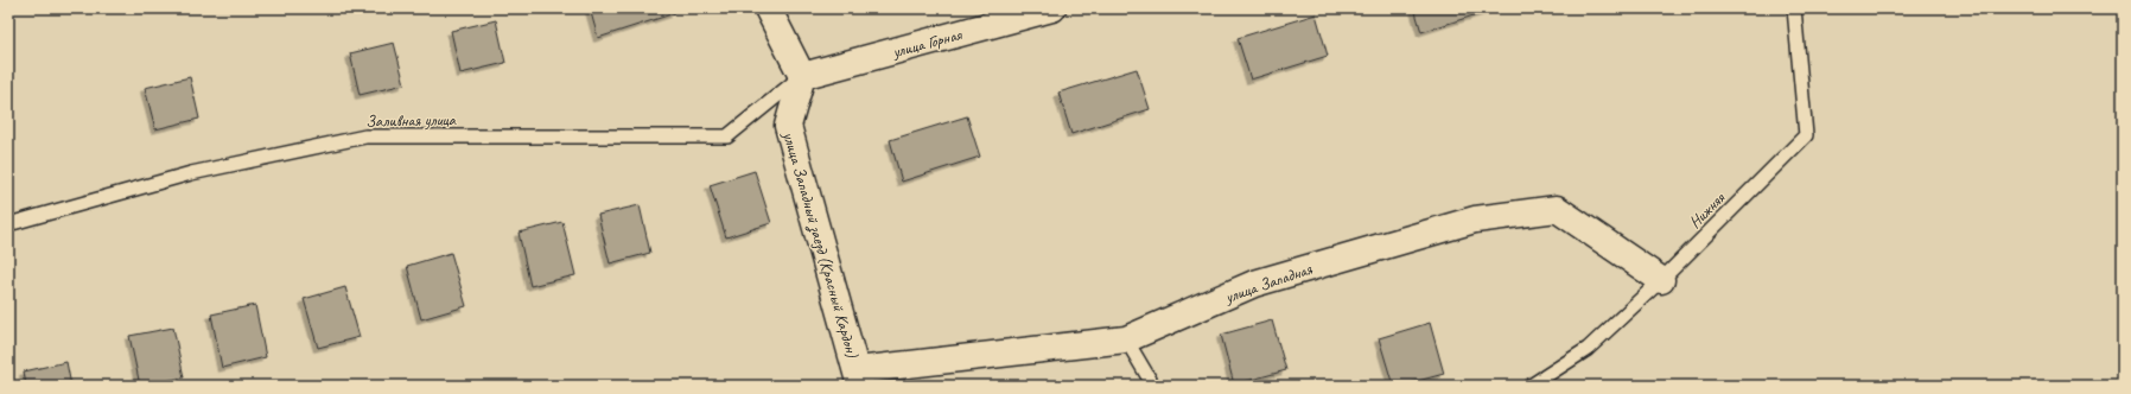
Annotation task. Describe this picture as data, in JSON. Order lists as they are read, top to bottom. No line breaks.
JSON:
{"streets":{"street":["улица Горная","улица Западный заезд (Красный Кардон)","улица Западная"],"lane":["Заливная улица","Нижняя"]},"crossings":[["улица Горная","Заливная улица"],["улица Горная","улица Западный заезд (Красный Кардон)"],["Заливная улица","улица Западный заезд (Красный Кардон)"],["Нижняя","улица Западная"],["улица Западный заезд (Красный Кардон)","улица Западная"]]}
